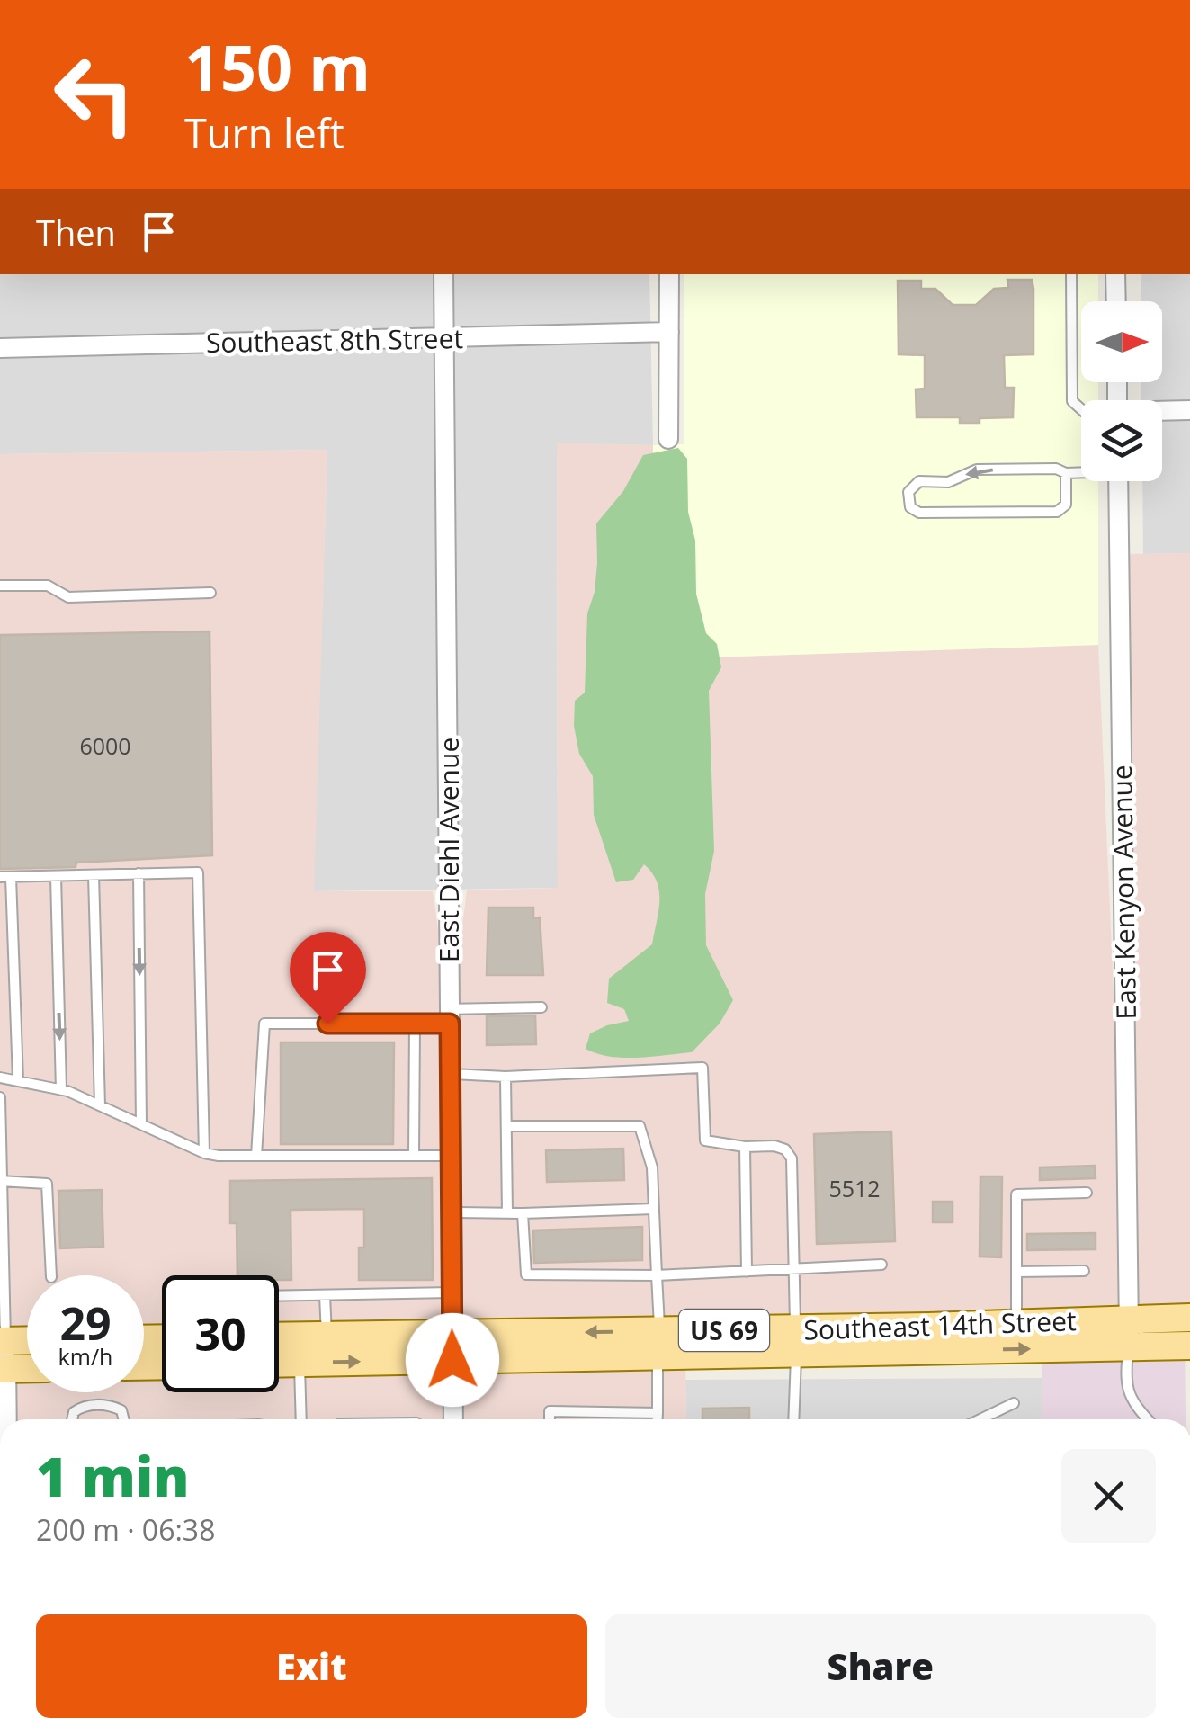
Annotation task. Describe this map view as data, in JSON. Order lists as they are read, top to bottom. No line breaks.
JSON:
{"streets":{"main road":["Southeast 14th Street","US 69"],"street":["Southeast 8th Street","East Diehl Avenue","East Kenyon Avenue"]},"crossings":[["Southeast 8th Street","East Diehl Avenue"],["East Diehl Avenue","Southeast 14th Street"],["East Kenyon Avenue","Southeast 14th Street"]],"house_numbers":["6000","5512"],"north":"right","page":{"turn":["150 m","Turn left"],"then":"Then","speed":"29 km/h","limit":"30","heading":["1 min","200 m · 06:38"],"buttons":["Exit","Share"]}}
